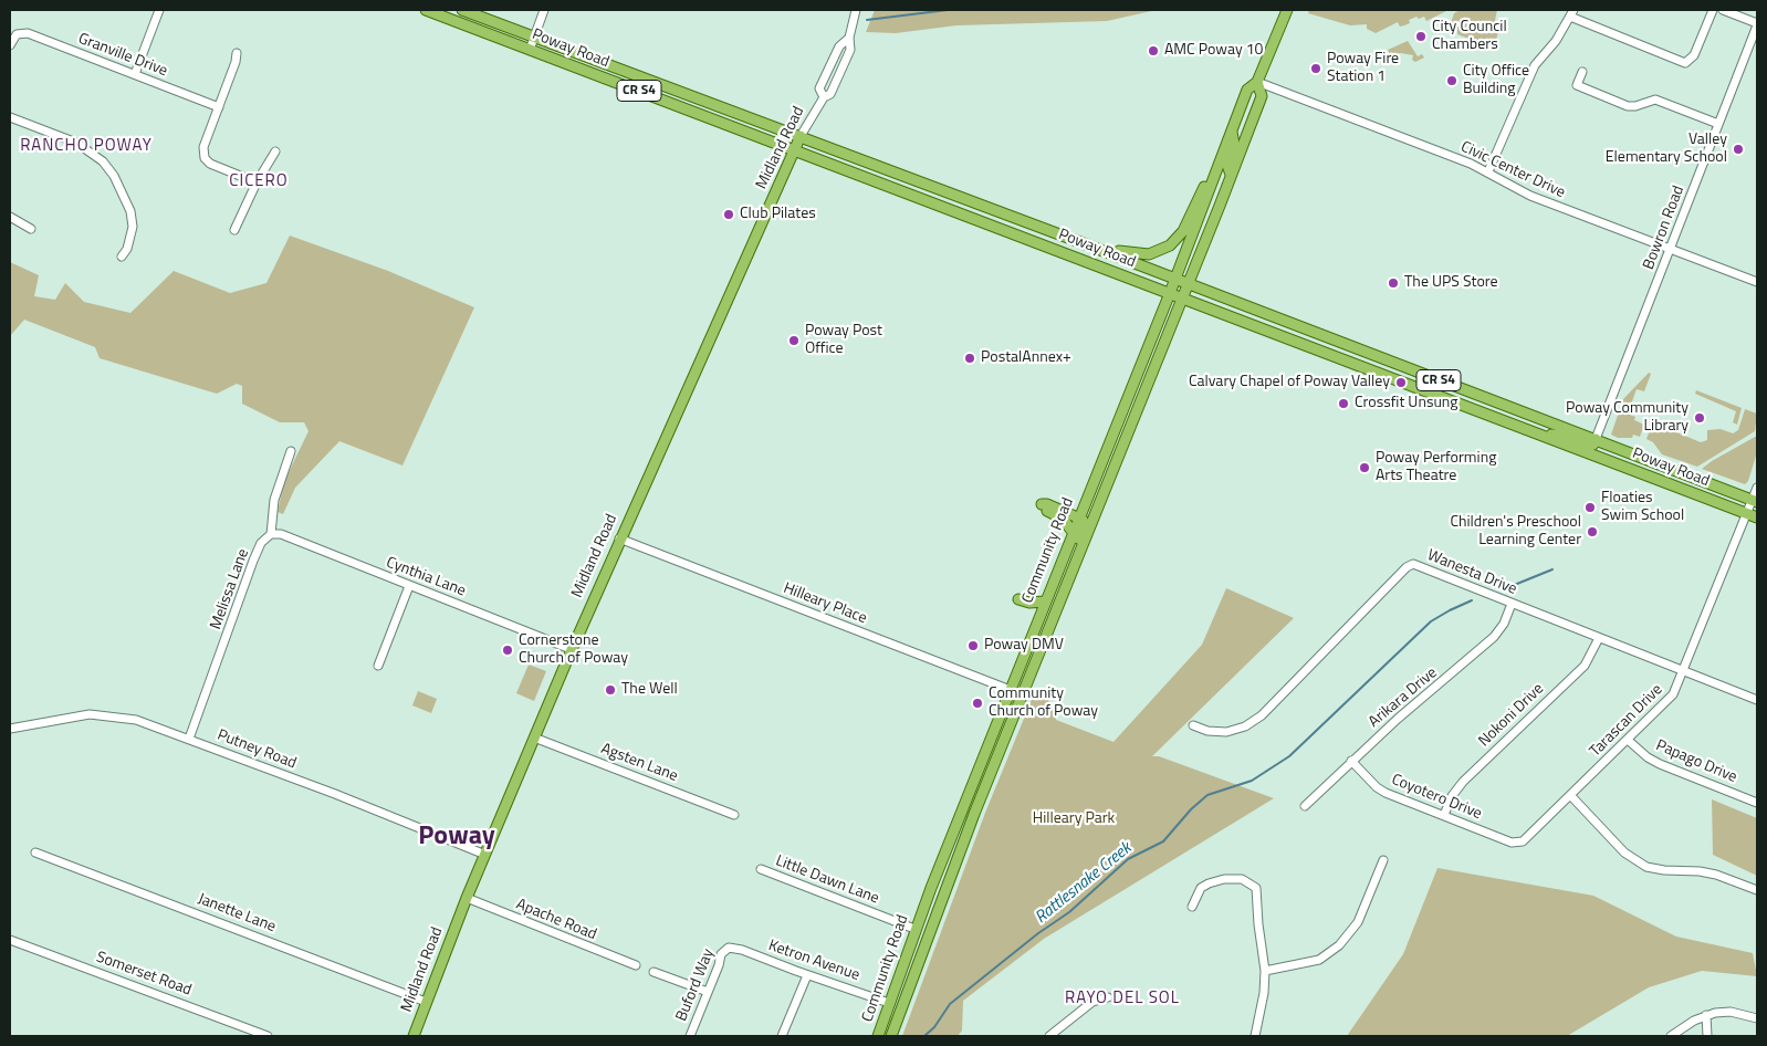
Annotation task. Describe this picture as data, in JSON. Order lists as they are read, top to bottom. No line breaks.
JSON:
{"streets":{"main road":["Poway Road","CR S4","Midland Road","Community Road"],"street":["Granville Drive","Civic Center Drive","Bowron Road","Wanesta Drive","Cynthia Lane","Melissa Lane","Hilleary Place","Arikara Drive","Nokoni Drive","Tarascan Drive","Putney Road","Papago Drive","Agsten Lane","Coyotero Drive","Little Dawn Lane","Janette Lane","Apache Road","Ketron Avenue","Somerset Road","Buford Way"]},"crossings":[["Poway Road","Midland Road"],["Poway Road","Bowron Road"],["Poway Road","Community Road"],["Poway Road","Tarascan Drive"],["Midland Road","Cynthia Lane"],["Midland Road","Hilleary Place"],["Midland Road","Putney Road"],["Midland Road","Agsten Lane"],["Midland Road","Janette Lane"],["Midland Road","Apache Road"],["Civic Center Drive","Bowron Road"],["Civic Center Drive","Community Road"],["Community Road","Hilleary Place"],["Community Road","Little Dawn Lane"],["Community Road","Ketron Avenue"],["Wanesta Drive","Arikara Drive"],["Wanesta Drive","Nokoni Drive"],["Wanesta Drive","Tarascan Drive"],["Cynthia Lane","Melissa Lane"],["Melissa Lane","Putney Road"],["Arikara Drive","Coyotero Drive"],["Nokoni Drive","Coyotero Drive"],["Tarascan Drive","Papago Drive"],["Tarascan Drive","Coyotero Drive"],["Ketron Avenue","Buford Way"]],"districts":["RANCHO POWAY","CICERO","Poway","RAYO DEL SOL"],"water":["Rattlesnake Creek"],"parks":["Hilleary Park"],"places":["City Council Chambers","AMC Poway 10","Poway Fire Station 1","City Office Building","Valley Elementary School","Club Pilates","The UPS Store","Poway Post Office","PostalAnnex+","Calvary Chapel of Poway Valley","Crossfit Unsung","Poway Community Library","Poway Performing Arts Theatre","Floaties Swim School","Children's Preschool Learning Center","Poway DMV","Cornerstone Church of Poway","The Well","Community Church of Poway"]}
